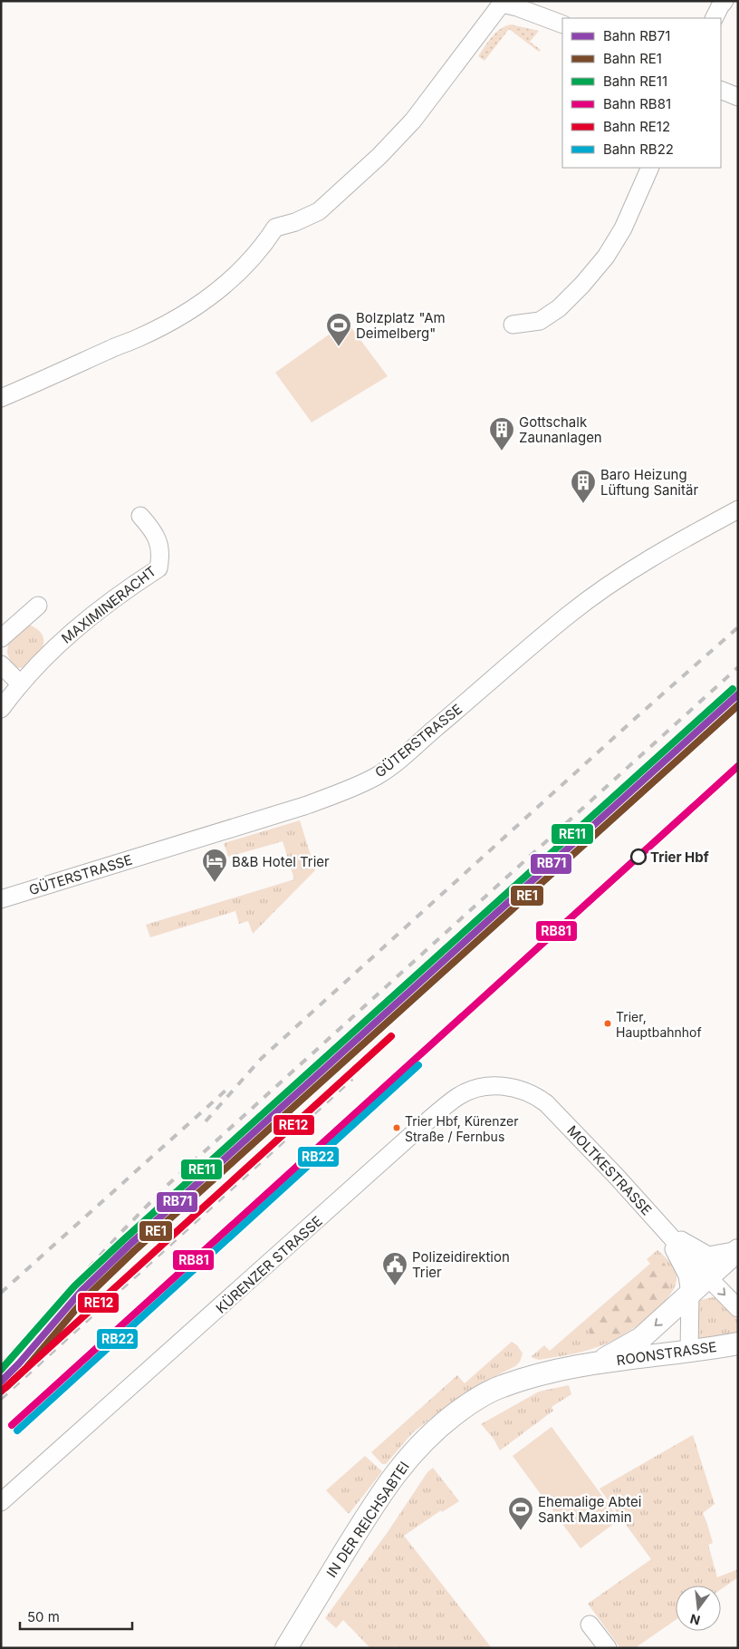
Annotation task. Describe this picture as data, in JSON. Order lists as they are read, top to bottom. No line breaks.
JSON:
{"streets":{"main road":["ROONSTRASSE","IN DER REICHSABTEI"],"street":["MAXIMINERACHT","GÜTERSTRASSE","MOLTKESTRASSE","KÜRENZER STRASSE"]},"crossings":[["MOLTKESTRASSE","KÜRENZER STRASSE"],["MOLTKESTRASSE","ROONSTRASSE"],["ROONSTRASSE","IN DER REICHSABTEI"]],"places":{"sports":["Bolzplatz \"Am Deimelberg\"","Ehemalige Abtei Sankt Maximin"],"building":["Gottschalk Zaunanlagen","Baro Heizung Lüftung Sanitär"],"other":["Trier Hbf","Trier, Hauptbahnhof","Trier Hbf, Kürenzer Straße / Fernbus"],"hotel":["B&B Hotel Trier"],"public building":["Polizeidirektion Trier"]},"lines":["rail line RE11","rail line RB71","rail line RE1","rail line RB81","rail line RE12","rail line RB22"],"legend":["Bahn RB71","Bahn RE1","Bahn RE11","Bahn RB81","Bahn RE12","Bahn RB22"],"scale_bar":"50 m","north":"bottom"}
